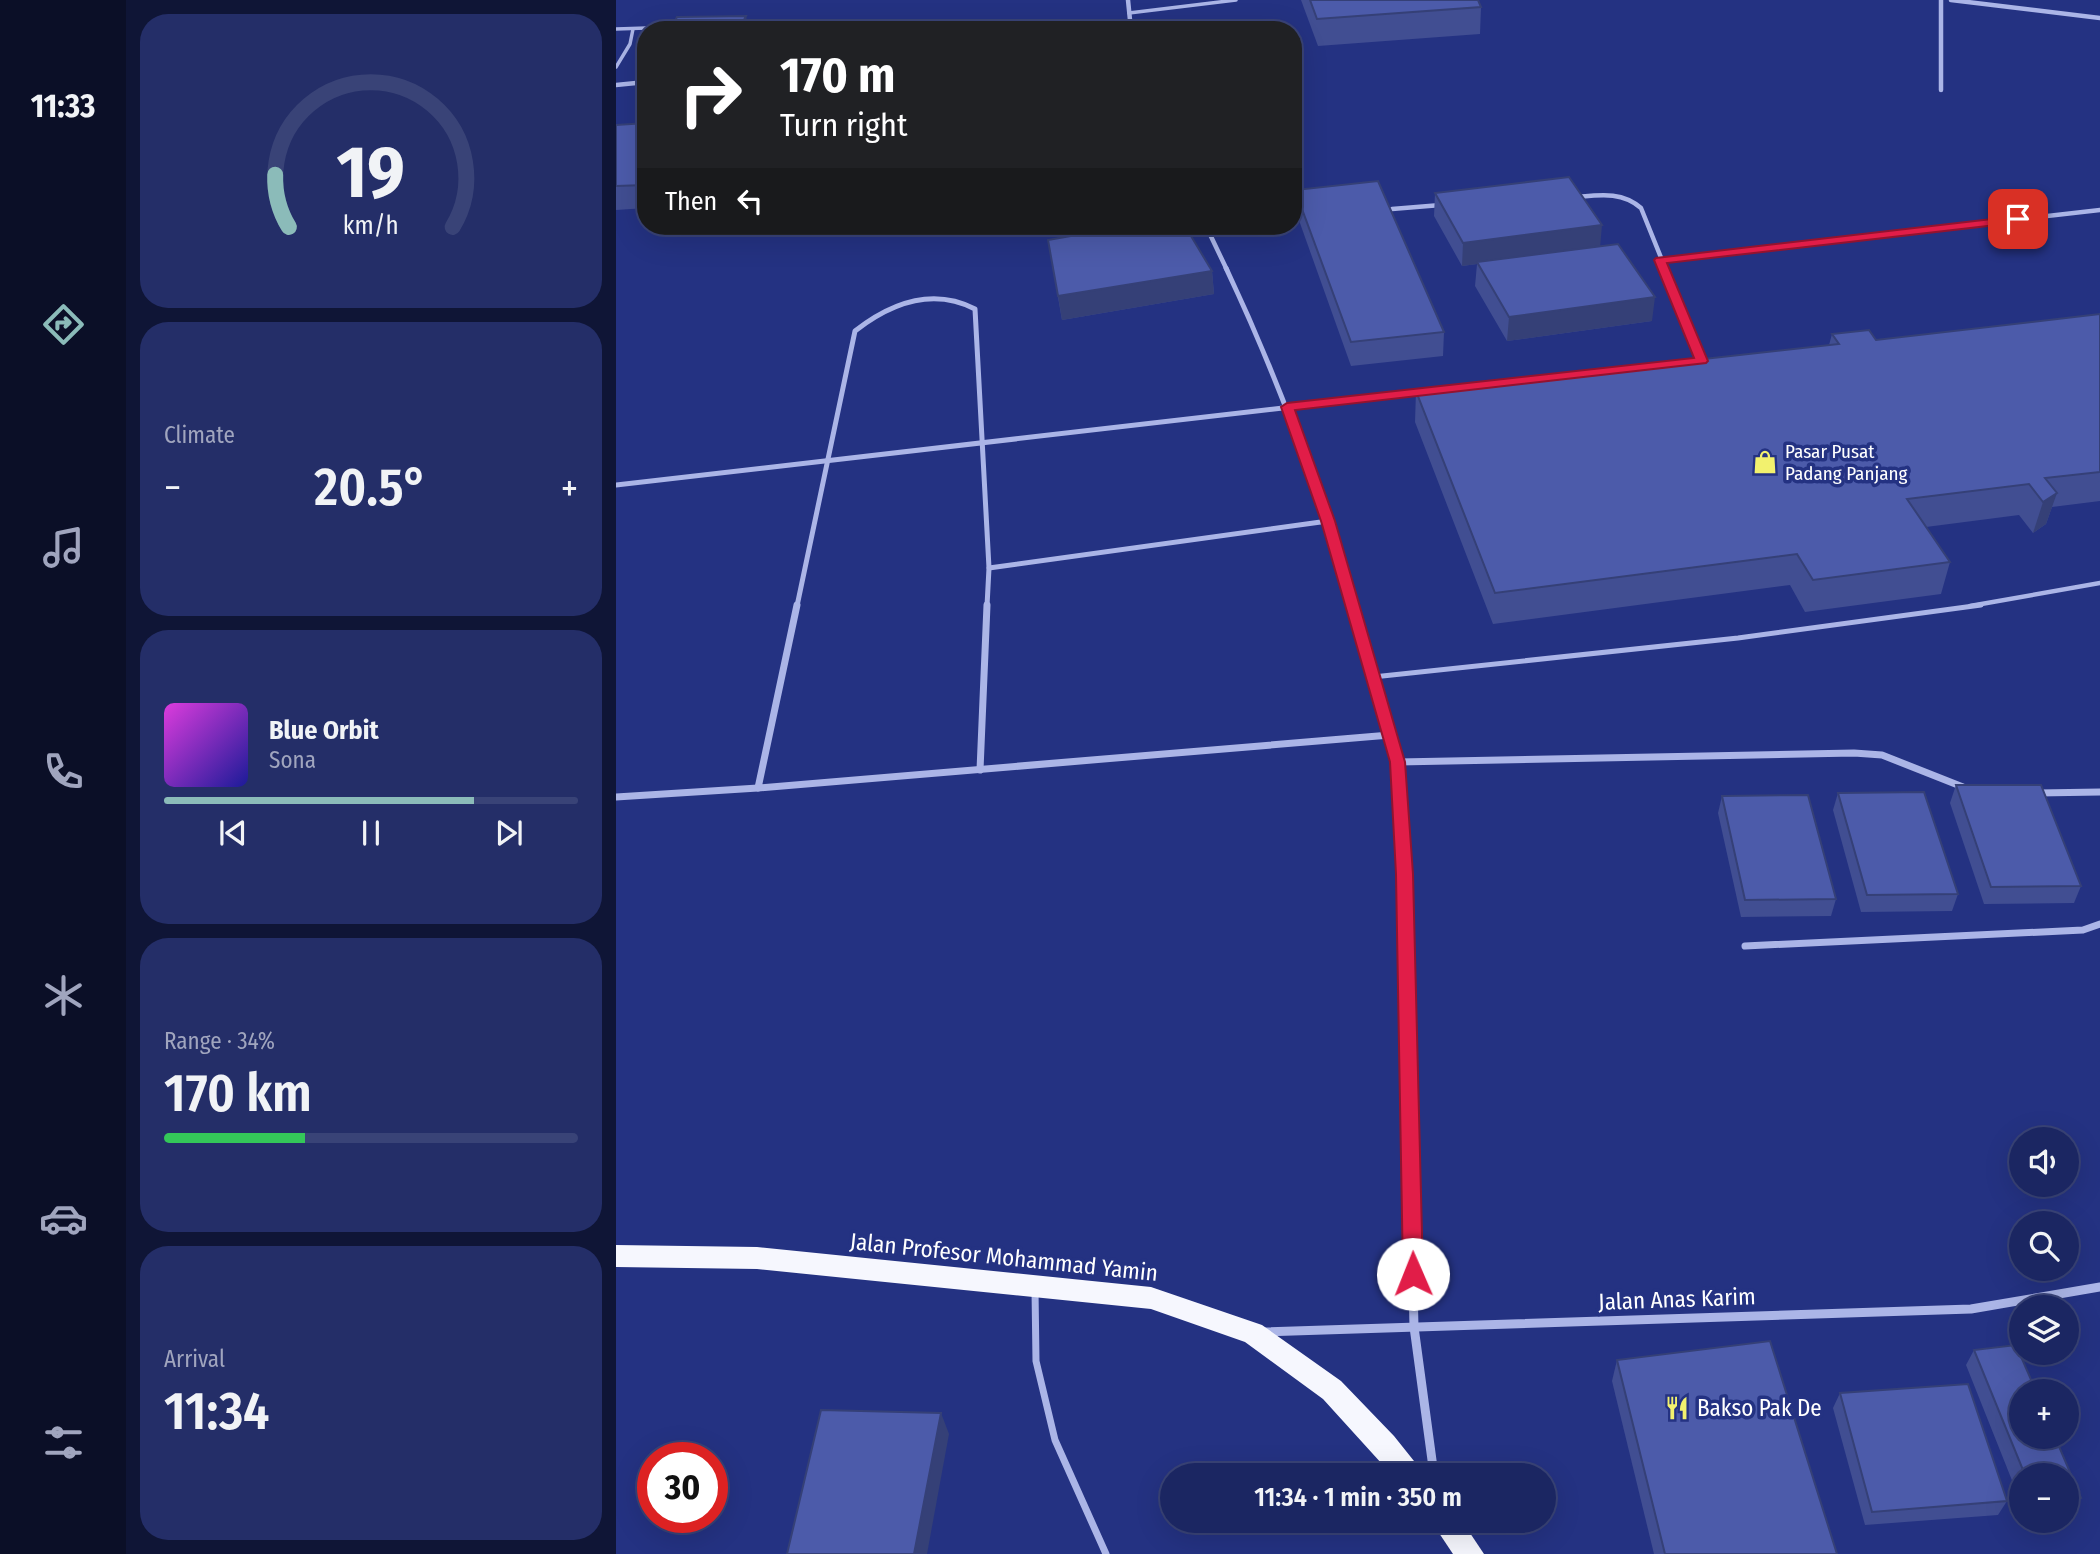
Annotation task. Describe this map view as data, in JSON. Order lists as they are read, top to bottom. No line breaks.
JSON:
{"streets":{"highway":["Jalan Profesor Mohammad Yamin"],"street":["Jalan Anas Karim"]},"crossings":[["Jalan Profesor Mohammad Yamin","Jalan Anas Karim"]],"places":{"shop":["Pasar Pusat Padang Panjang"],"restaurant":["Bakso Pak De"]},"page":{"tabs":"11:33","turn":["170 m","Turn right"],"then":"Then","tile":["Climate",["Range · 34%","170 km"],["Arrival","11:34"]],"heat":["−","20.5°","+"],"song":["Blue Orbit","Sona"],"map_buttons":["+","−"],"limit":"30","trip":"11:34 · 1 min · 350 m","gauge":["19","km/h"]}}
